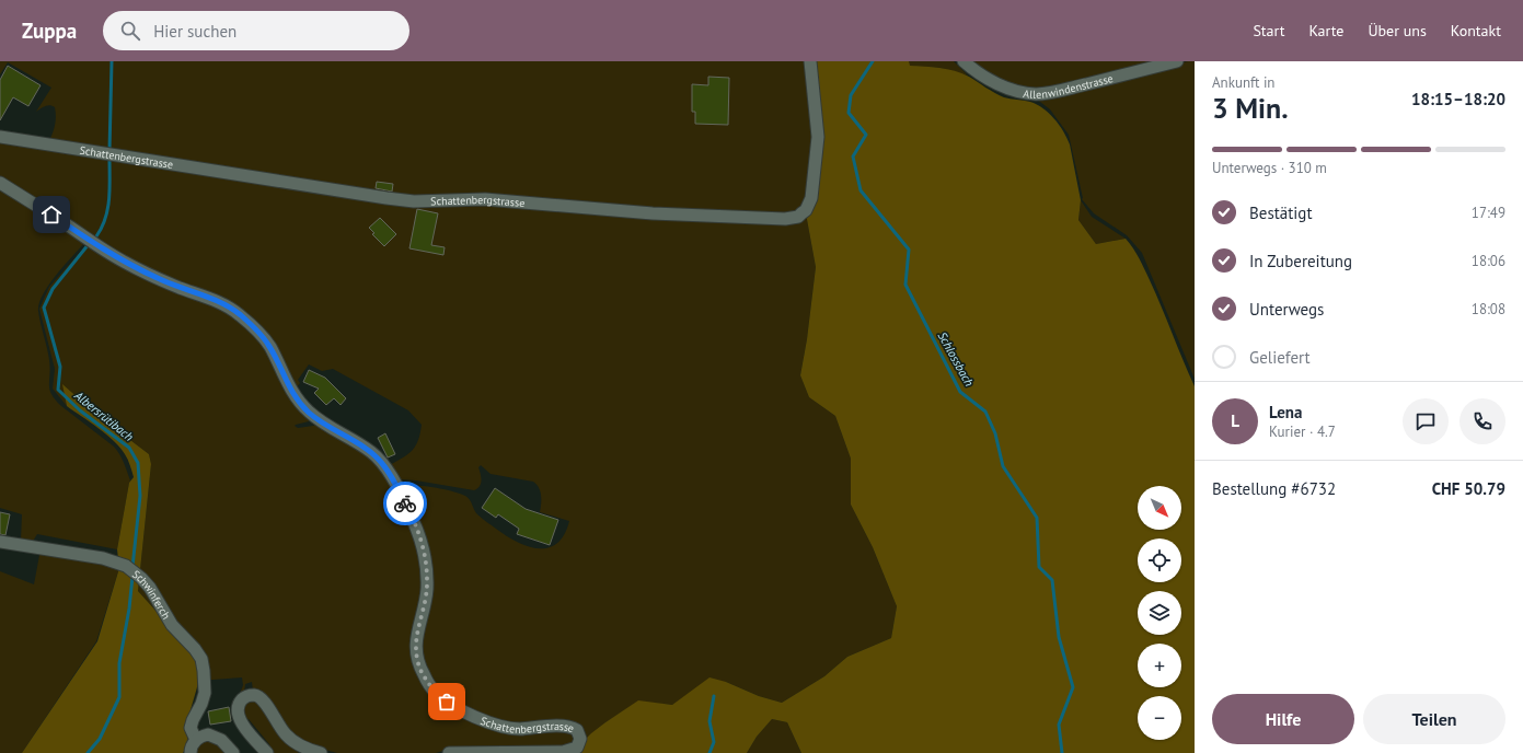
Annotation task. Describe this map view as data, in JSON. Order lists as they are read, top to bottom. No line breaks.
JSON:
{"streets":{"street":["Allenwindenstrasse","Schattenbergstrasse","Schwinferch"]},"water":["Schlossbach","Albersrütibach"],"north":"bottom right","page":{"header":"Zuppa","search":"Hier suchen","nav":["Start","Karte","Über uns","Kontakt"],"heading":["3 Min.","Ankunft in","18:15–18:20"],"panel":["Lena","Kurier · 4.7","Bestellung #6732","CHF 50.79"],"bar":"Unterwegs · 310 m","list":[["Bestätigt","17:49"],["In Zubereitung","18:06"],["Unterwegs","18:08"],"Geliefert"],"round":"L","map_buttons":["+","−"],"buttons":["Hilfe","Teilen"]}}
